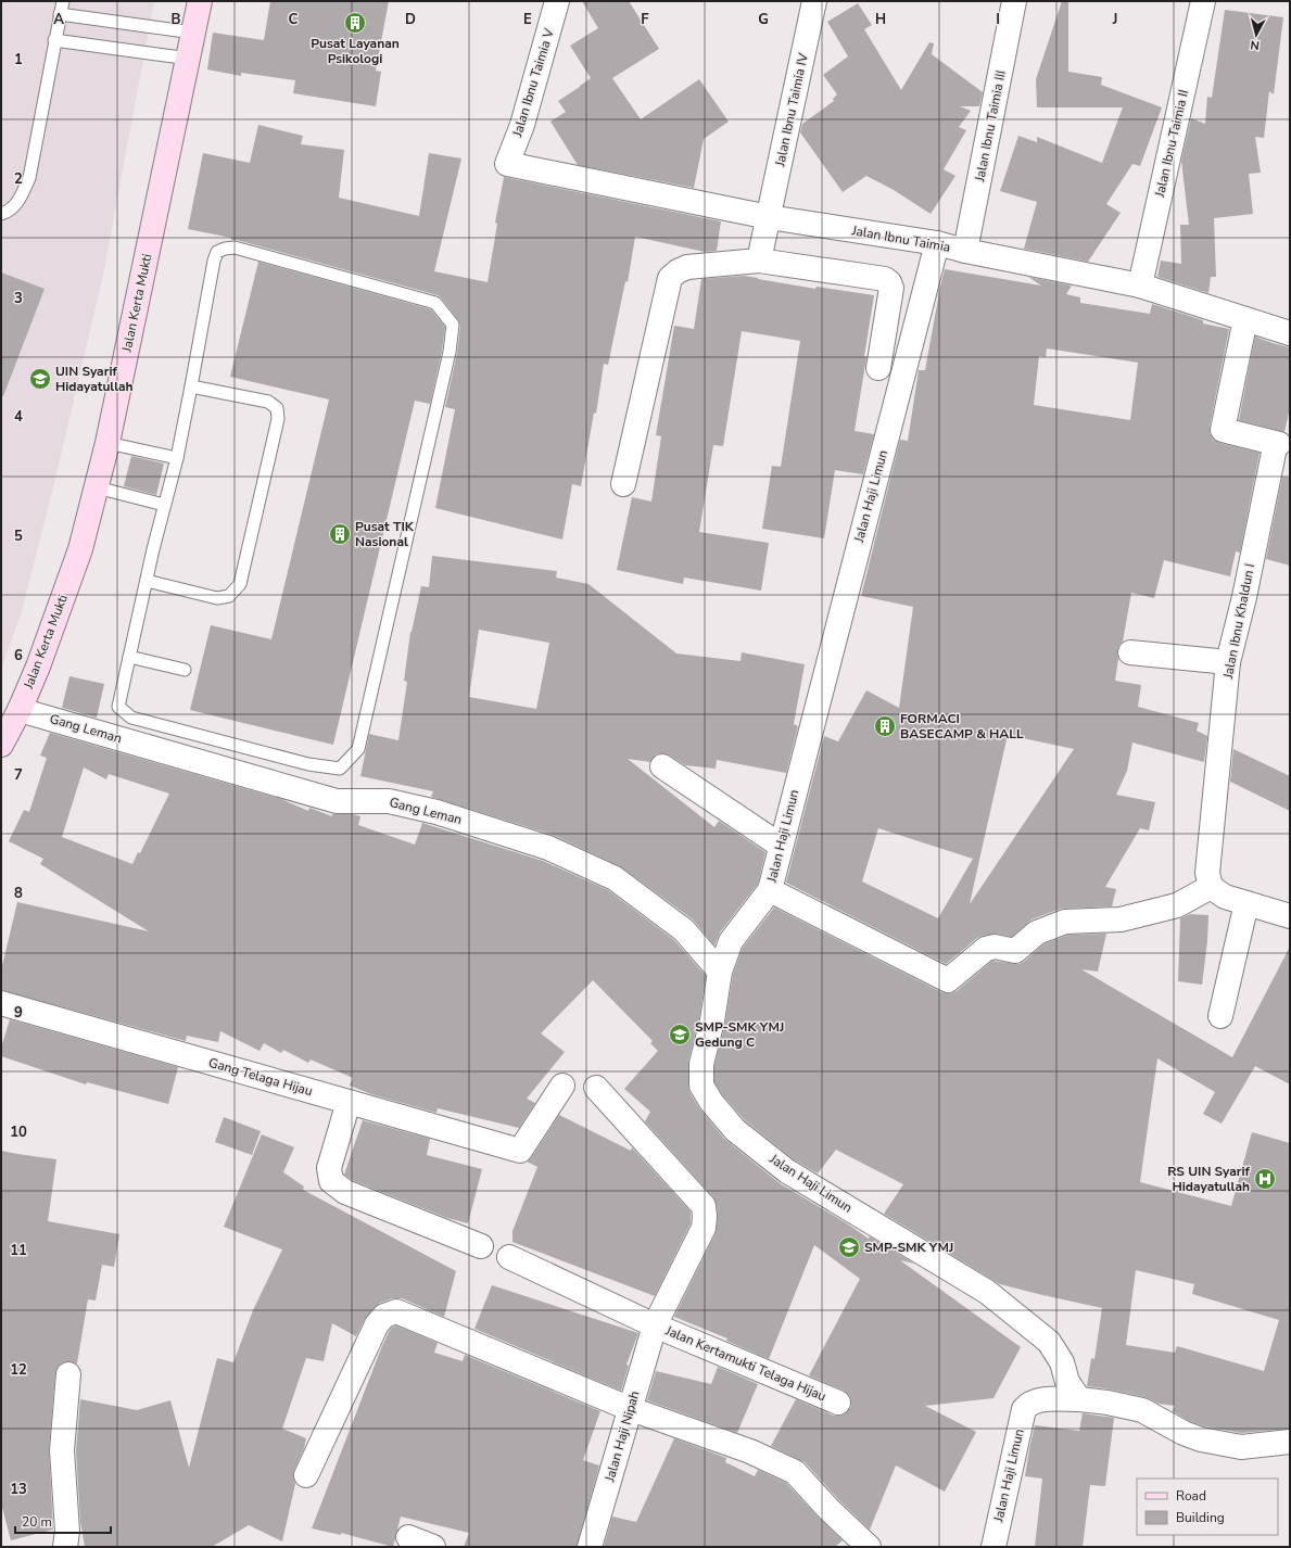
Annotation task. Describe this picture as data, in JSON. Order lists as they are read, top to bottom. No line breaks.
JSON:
{"streets":{"street":["Jalan Ibnu Taimia V","Jalan Ibnu Taimia IV","Jalan Ibnu Taimia III","Jalan Ibnu Taimia II","Jalan Ibnu Taimia","Jalan Kerta Mukti","Jalan Haji Limun","Jalan Ibnu Khaldun I","Gang Leman","Gang Telaga Hijau","Jalan Kertamukti Telaga Hijau","Jalan Haji Nipah"]},"crossings":[["Jalan Ibnu Taimia V","Jalan Ibnu Taimia"],["Jalan Ibnu Taimia IV","Jalan Ibnu Taimia"],["Jalan Ibnu Taimia III","Jalan Ibnu Taimia"],["Jalan Ibnu Taimia II","Jalan Ibnu Taimia"],["Jalan Ibnu Taimia","Jalan Haji Limun"],["Jalan Ibnu Taimia","Jalan Ibnu Khaldun I"],["Jalan Kerta Mukti","Gang Leman"],["Jalan Haji Limun","Gang Leman"],["Jalan Kertamukti Telaga Hijau","Jalan Haji Nipah"]],"places":{"building":["Pusat Layanan Psikologi","Pusat TIK Nasional","FORMACI BASECAMP & HALL"],"school or university":["UIN Syarif Hidayatullah","SMP-SMK YMJ Gedung C","SMP-SMK YMJ"],"hospital":["RS UIN Syarif Hidayatullah"]},"legend":["Road","Building"],"scale_bar":"20 m","north":"bottom","grid":{"columns":["A","B","C","D","E","F","G","H","I","J"],"rows":["1","2","3","4","5","6","7","8","9","10","11","12","13"]}}
